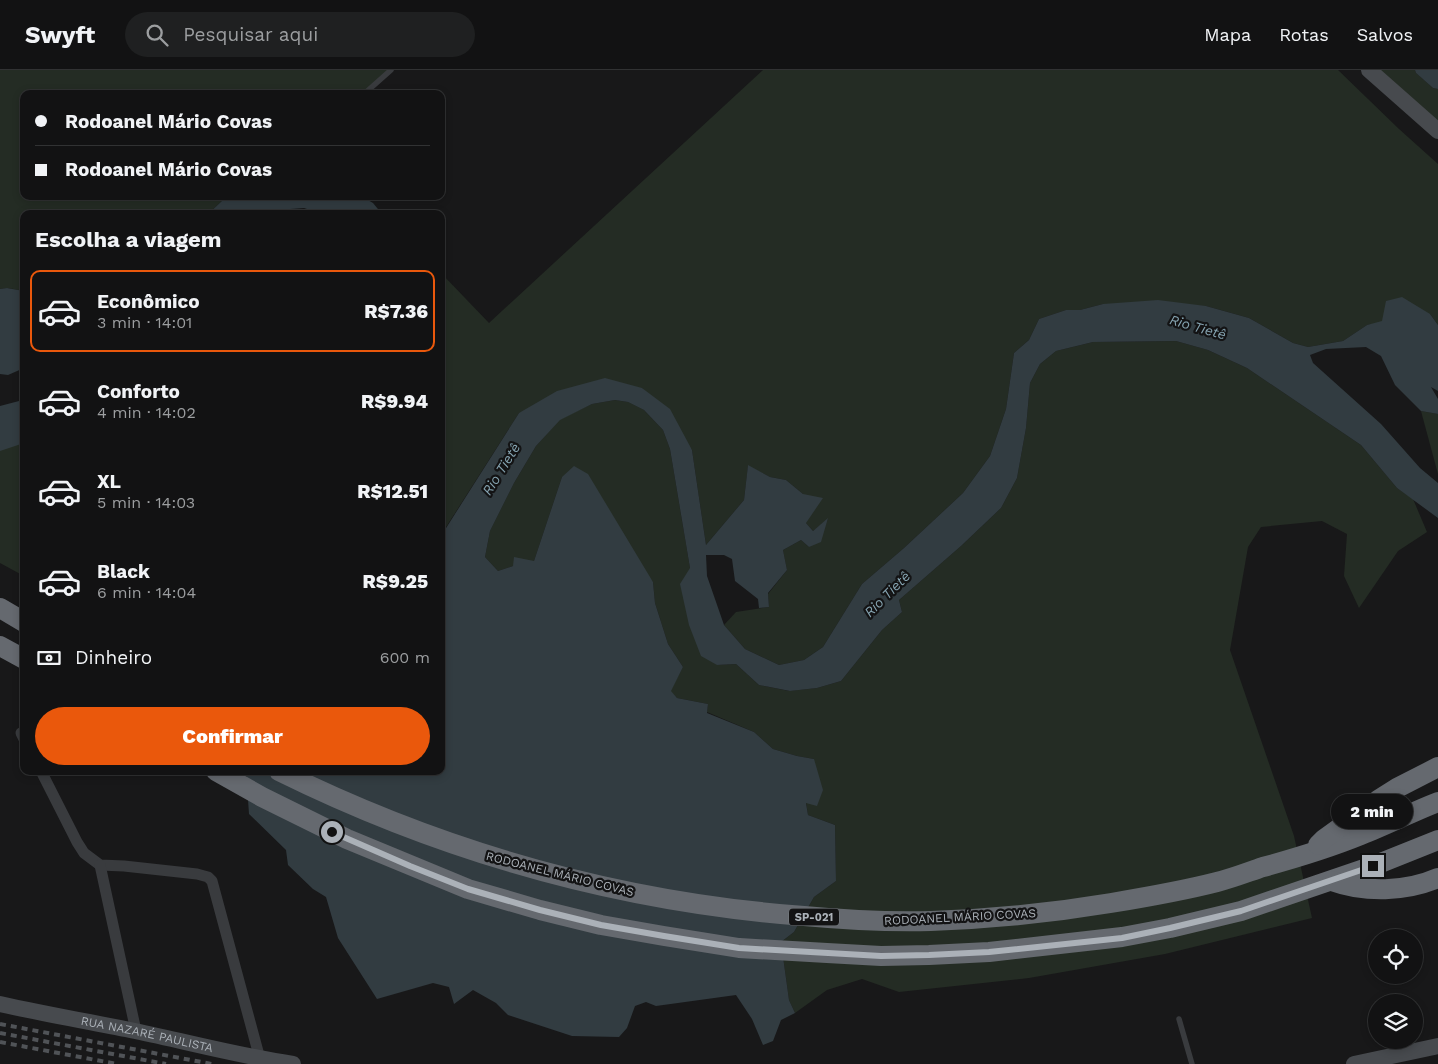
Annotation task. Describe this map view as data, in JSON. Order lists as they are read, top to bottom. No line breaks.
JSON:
{"streets":{"highway":["RODOANEL MÁRIO COVAS","SP-021"],"main road":["RUA NAZARÉ PAULISTA"]},"water":["Rio Tietê"],"page":{"header":"Swyft","search":"Pesquisar aqui","nav":["Mapa","Rotas","Salvos"],"banner":["Rodoanel Mário Covas","Rodoanel Mário Covas"],"heading":"Escolha a viagem","list":[{"name":"Econômico","note":"3 min · 14:01","value":"R$7.36"},{"name":"Conforto","note":"4 min · 14:02","value":"R$9.94"},{"name":"XL","note":"5 min · 14:03","value":"R$12.51"},{"name":"Black","note":"6 min · 14:04","value":"R$9.25"}],"pay":["Dinheiro","600 m"],"buttons":"Confirmar","bubble":"2 min"}}
